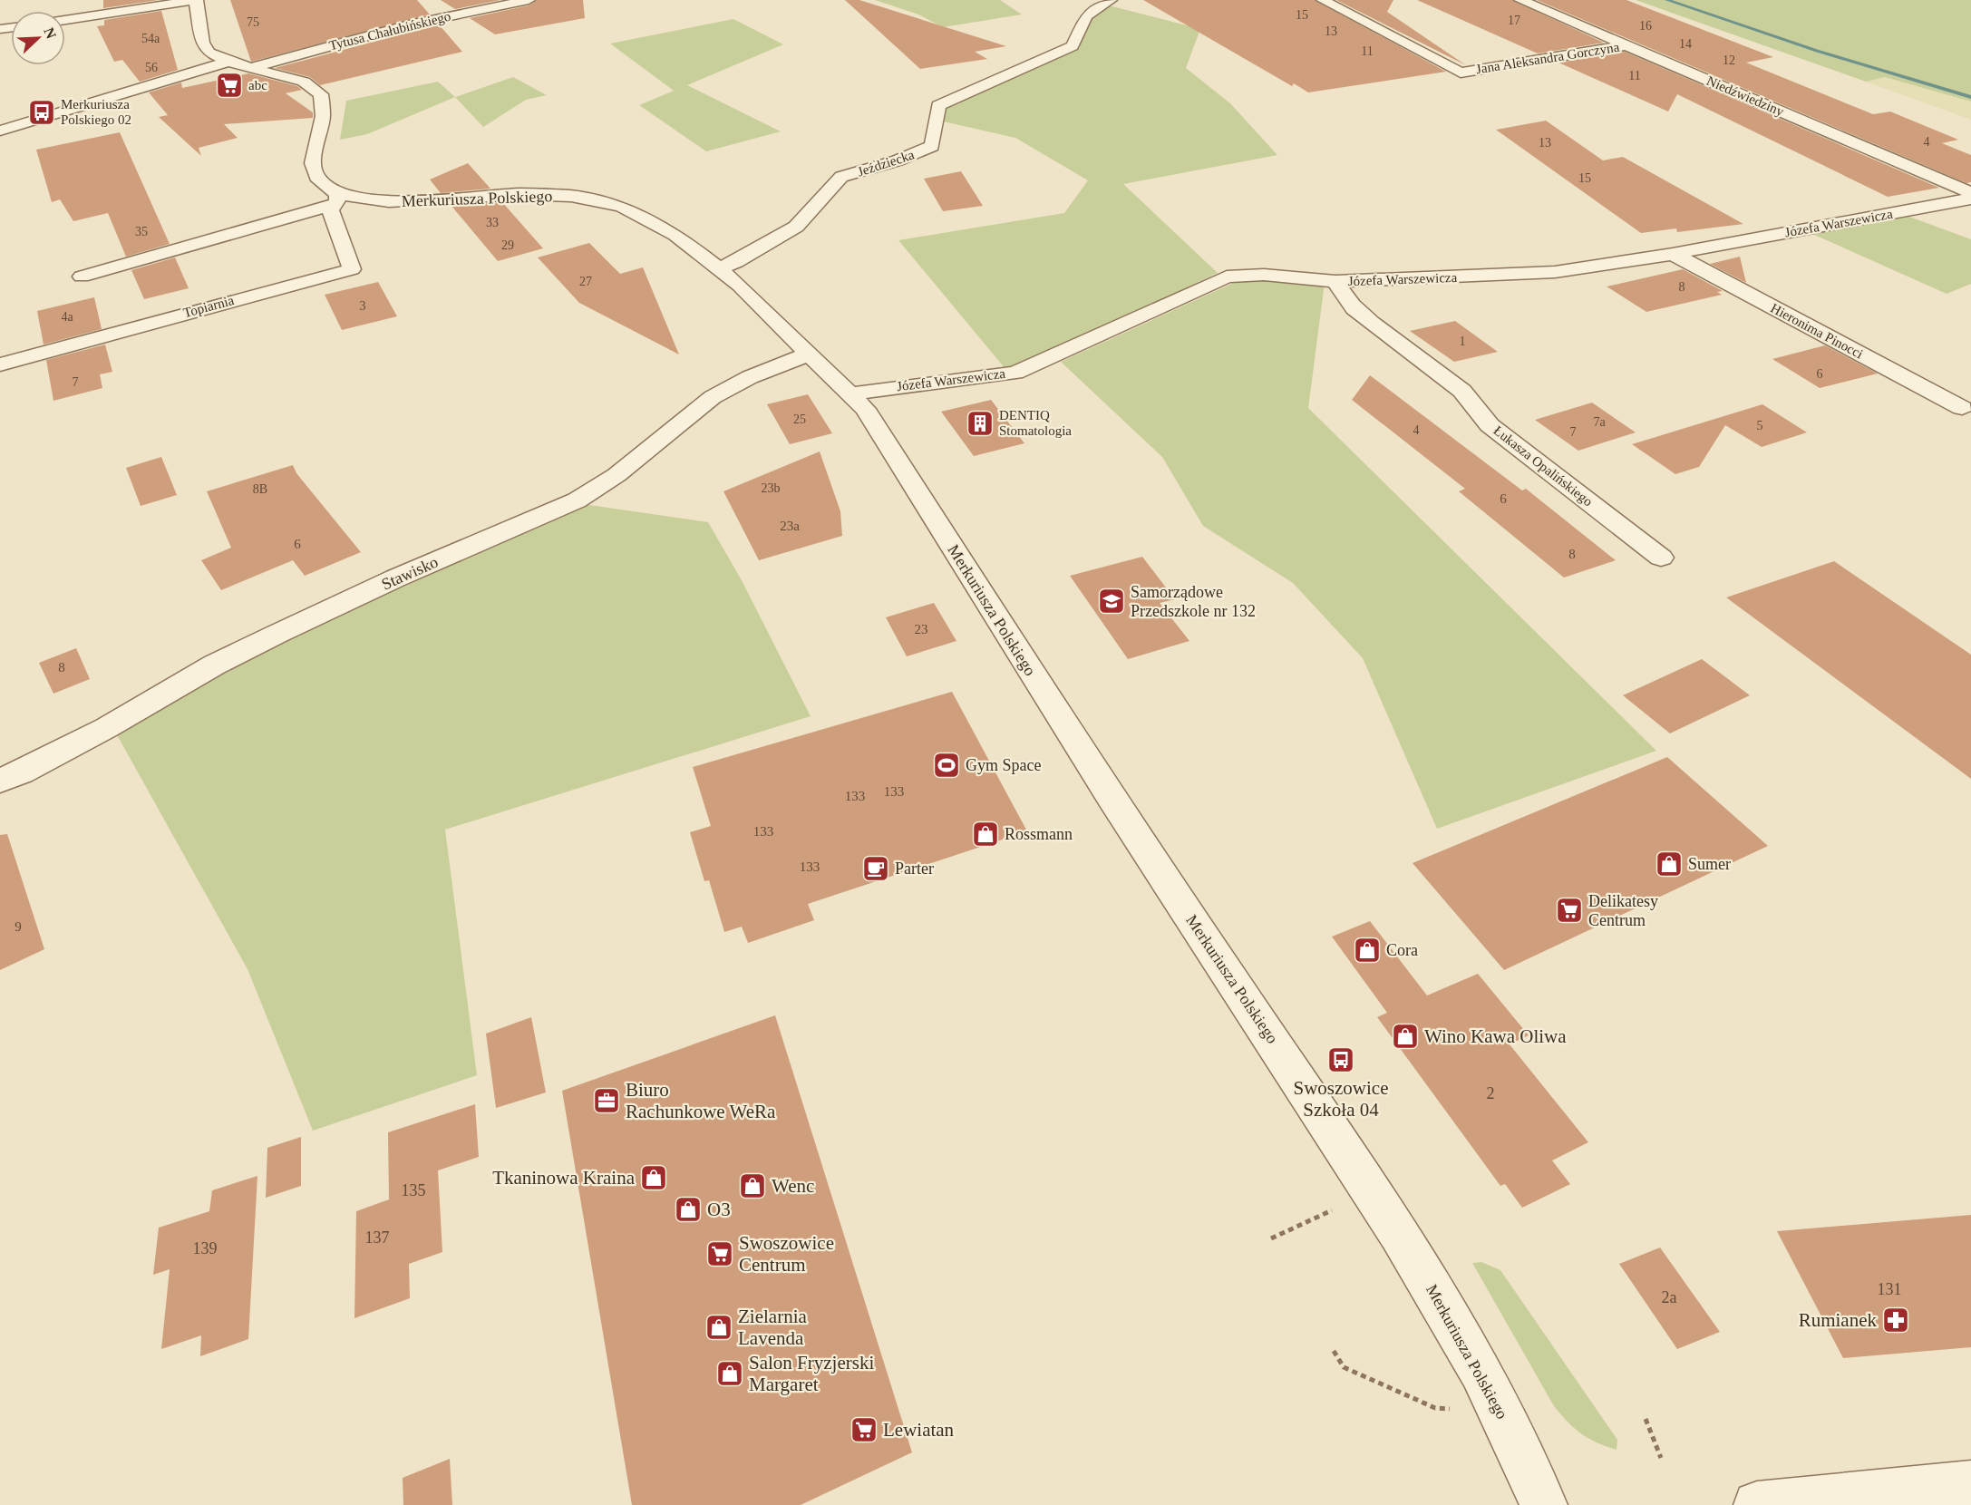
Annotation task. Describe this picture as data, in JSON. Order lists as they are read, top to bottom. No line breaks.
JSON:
{"streets":{"street":["Tytusa Chałubińskiego","Jana Aleksandra Gorczyna","Niedźwiedziny","Jeździecka","Merkuriusza Polskiego","Józefa Warszewicza","Topiarnia","Hieronima Pinocci","Łukasza Opalińskiego","Stawisko"]},"crossings":[["Jana Aleksandra Gorczyna","Niedźwiedziny"],["Jeździecka","Merkuriusza Polskiego"],["Merkuriusza Polskiego","Józefa Warszewicza"],["Merkuriusza Polskiego","Topiarnia"],["Merkuriusza Polskiego","Stawisko"],["Józefa Warszewicza","Hieronima Pinocci"],["Józefa Warszewicza","Łukasza Opalińskiego"]],"places":{"supermarket":["abc","Delikatesy Centrum","Swoszowice Centrum","Lewiatan"],"bus stop":["Merkuriusza Polskiego 02","Swoszowice Szkoła 04"],"building":["DENTIQ Stomatologia"],"school or university":["Samorządowe Przedszkole nr 132"],"sports":["Gym Space"],"shop":["Rossmann","Sumer","Cora","Wino Kawa Oliwa","Tkaninowa Kraina","Wenc","O3","Zielarnia Lavenda","Salon Fryzjerski Margaret"],"cafe":["Parter"],"office":["Biuro Rachunkowe WeRa"],"pharmacy":["Rumianek"]},"house_numbers":["15","17","75","16","13","54a","14","11","12","56","11","4","13","15","33","35","29","27","8","3","4a","1","6","7","25","7a","5","4","7","23b","8B","6","23a","6","8","23","8","133","133","133","133","9","2","135","137","139","131","2a"],"north":"top right"}
